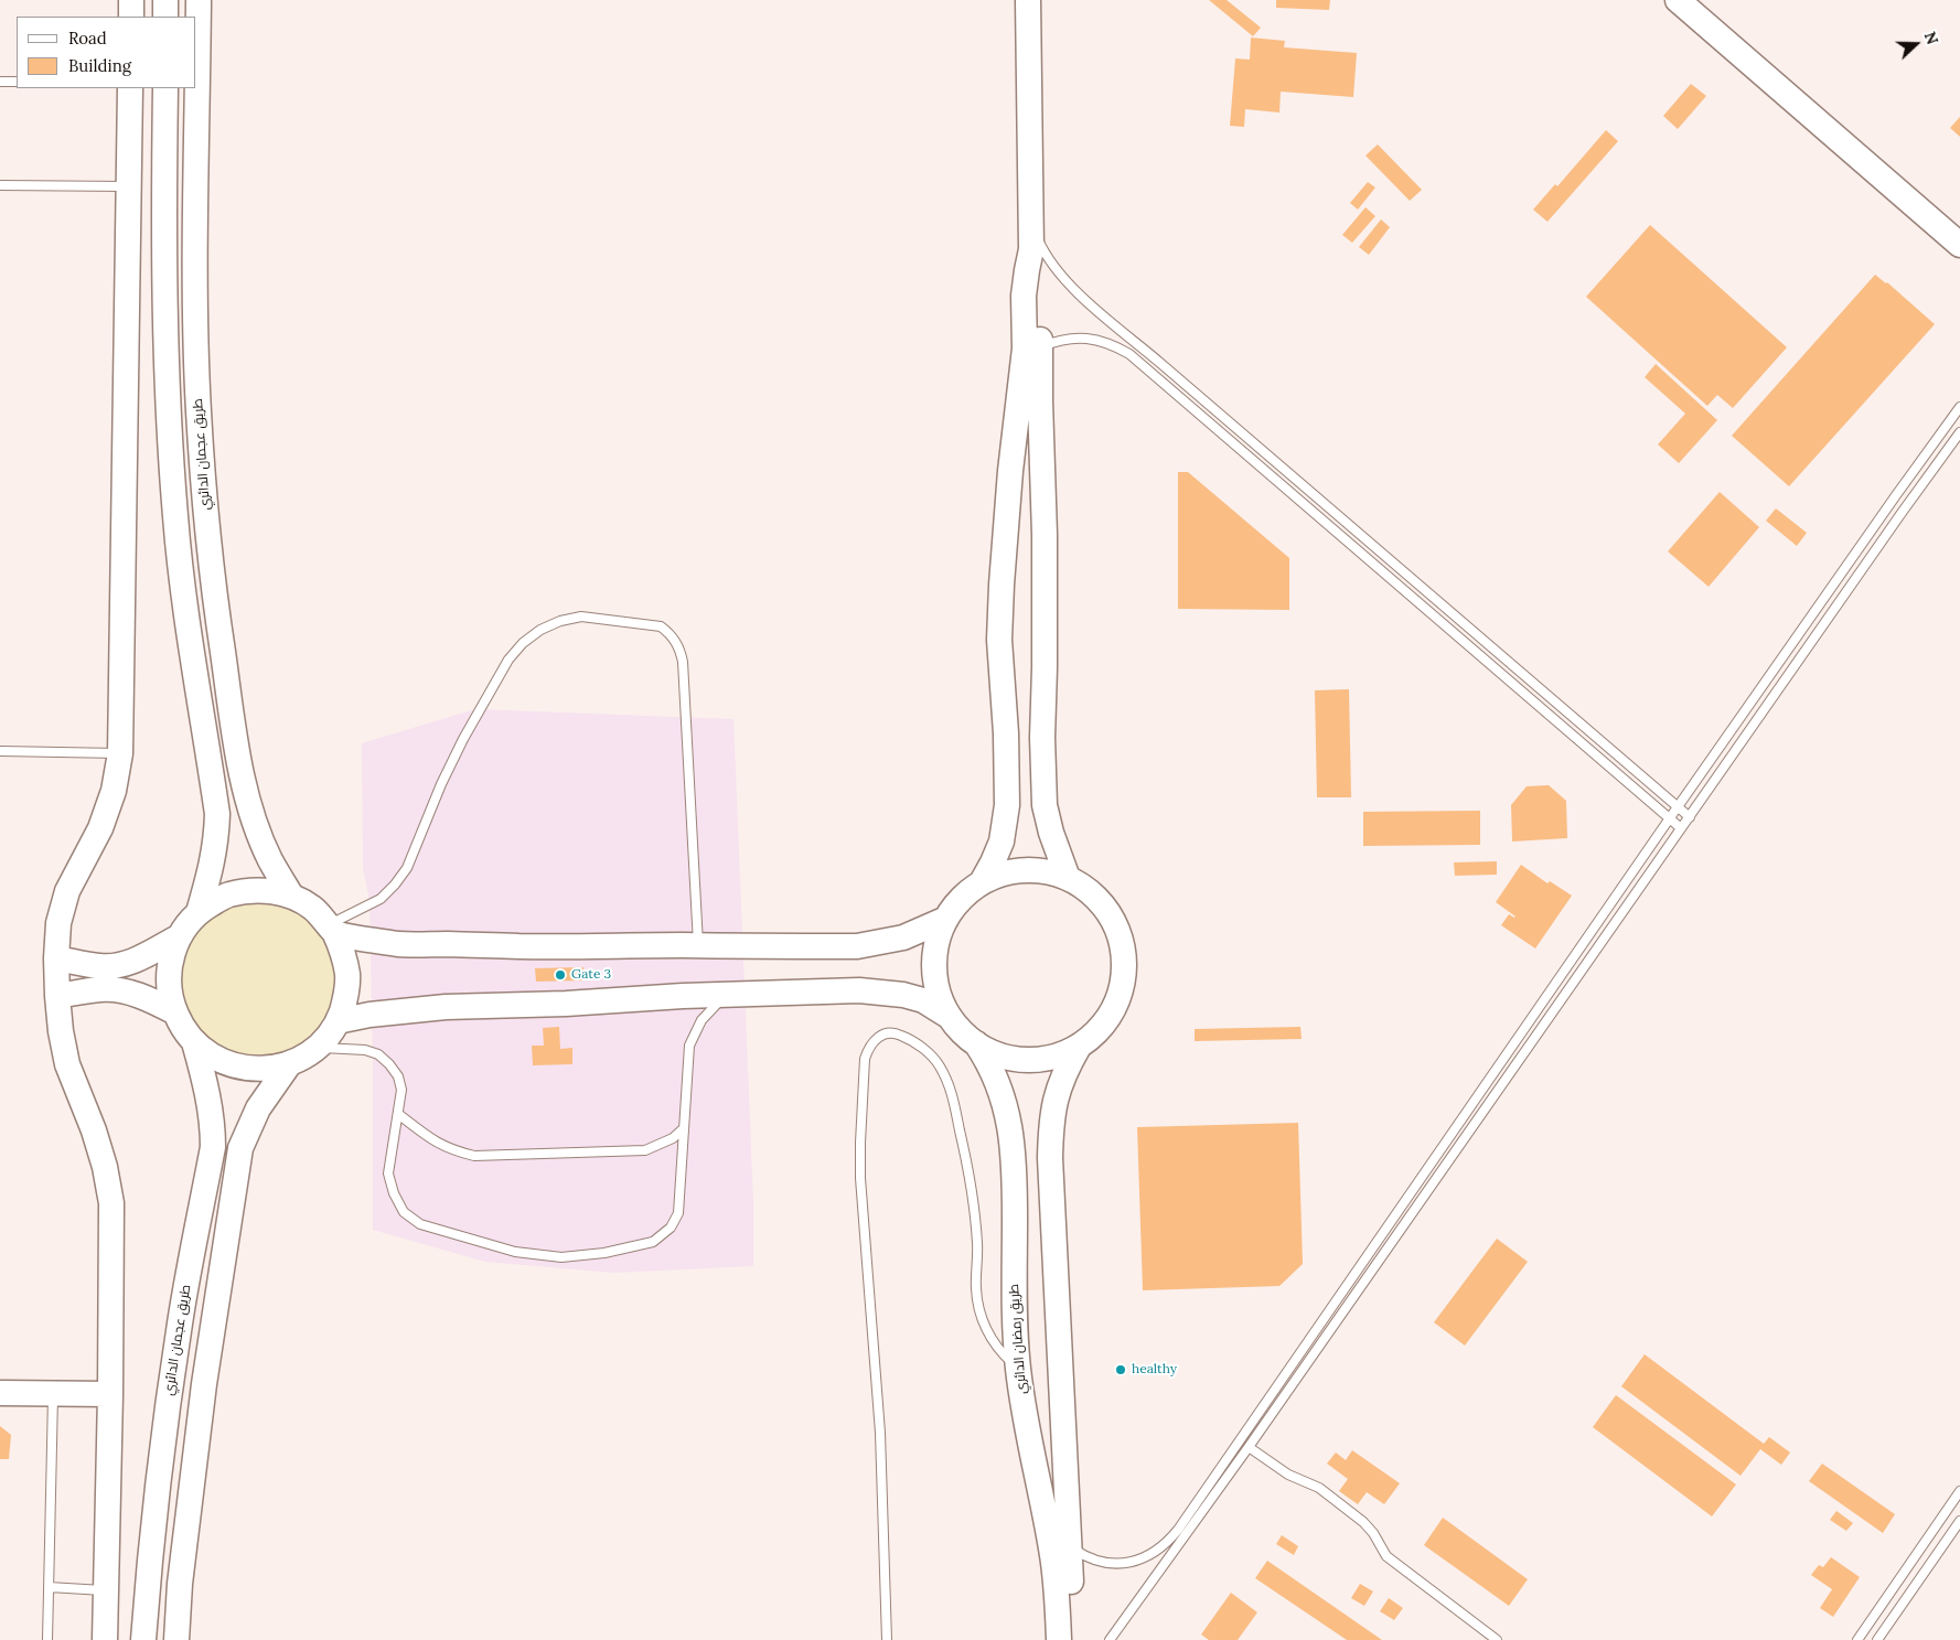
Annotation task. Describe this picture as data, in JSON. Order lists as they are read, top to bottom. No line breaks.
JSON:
{"streets":{"street":["طريق عجمان الدائري","طريق رمضان الدائري"]},"places":["Gate 3","healthy"],"legend":["Road","Building"],"north":"right"}
